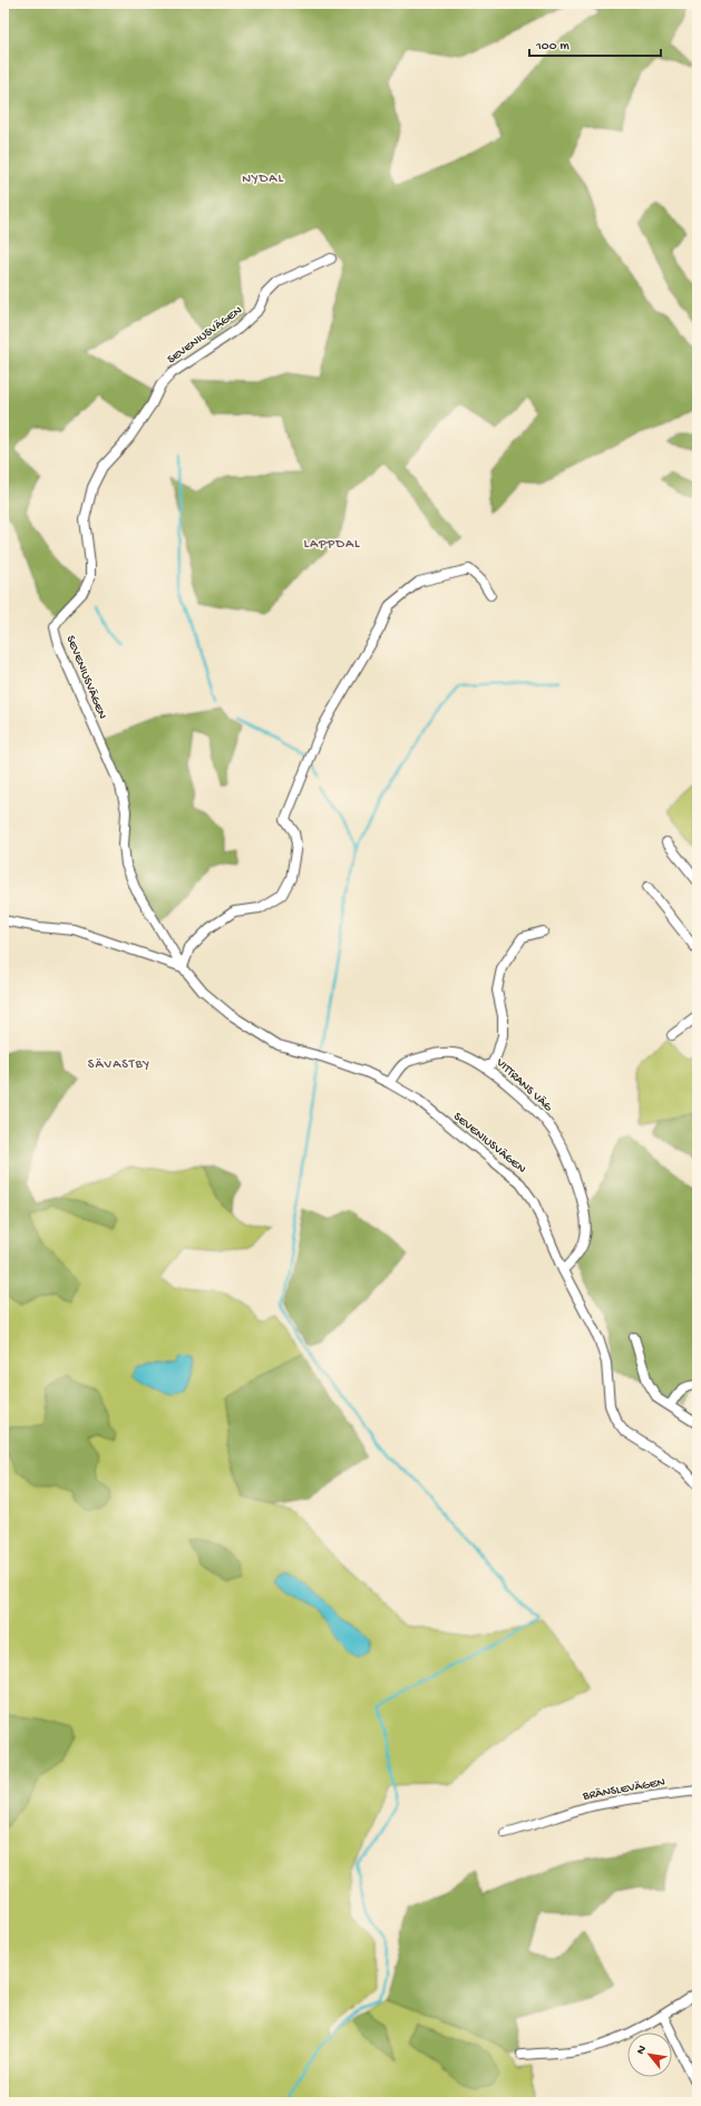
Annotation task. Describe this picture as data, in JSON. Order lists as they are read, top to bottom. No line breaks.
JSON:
{"streets":{"street":["SEVENIUSVÄGEN","VITTRANS VÄG","BRÄNSLEVÄGEN"]},"crossings":[["SEVENIUSVÄGEN","VITTRANS VÄG"]],"districts":["NYDAL","LAPPDAL","SÄVASTBY"],"scale_bar":"100 m","north":"top left"}
